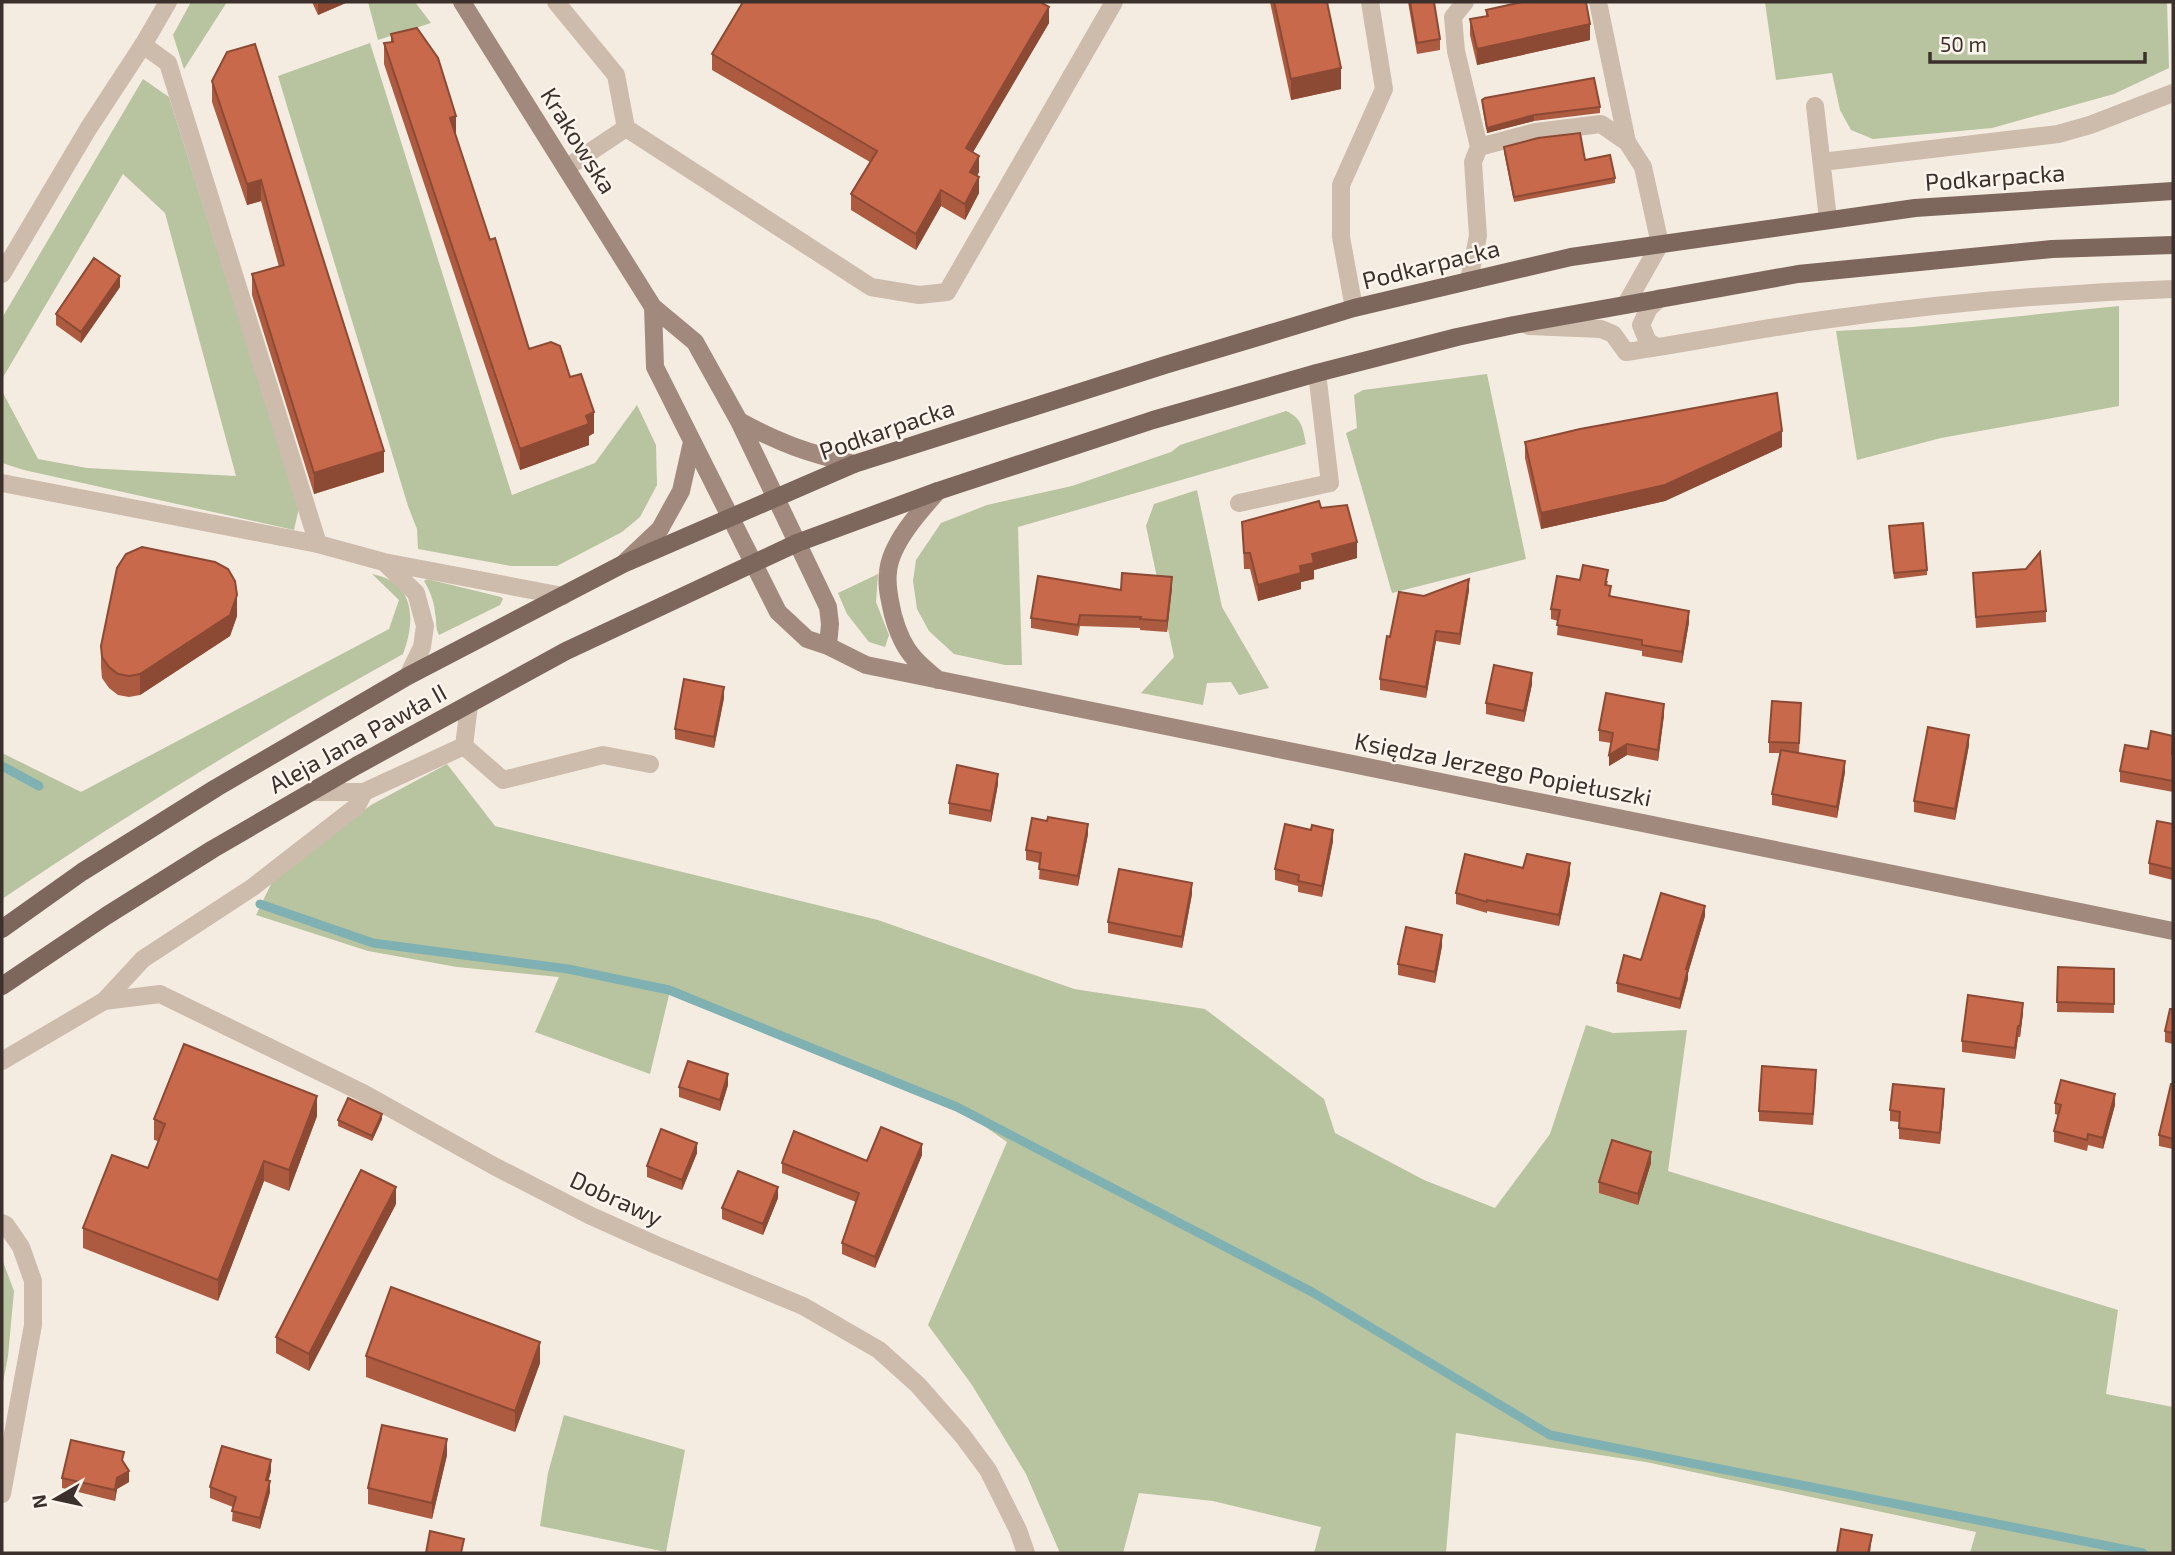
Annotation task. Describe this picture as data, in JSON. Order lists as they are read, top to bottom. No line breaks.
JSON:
{"streets":{"main road":["Podkarpacka","Aleja Jana Pawła II"],"street":["Krakowska","Księdza Jerzego Popiełuszki","Dobrawy"]},"crossings":[["Krakowska","Podkarpacka"],["Podkarpacka","Aleja Jana Pawła II"],["Podkarpacka","Księdza Jerzego Popiełuszki"],["Aleja Jana Pawła II","Księdza Jerzego Popiełuszki"]],"scale_bar":"50 m","north":"left"}
